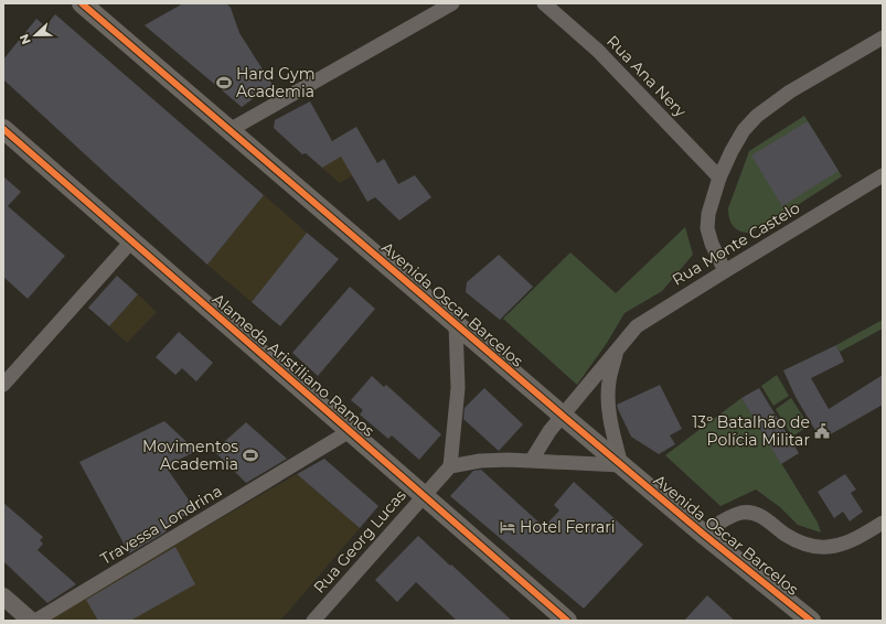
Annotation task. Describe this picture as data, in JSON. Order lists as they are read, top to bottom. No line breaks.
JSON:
{"streets":{"main road":["Avenida Oscar Barcelos","Alameda Aristiliano Ramos"],"street":["Rua Ana Nery","Rua Monte Castelo","Travessa Londrina","Rua Georg Lucas"]},"crossings":[["Rua Monte Castelo","Avenida Oscar Barcelos"],["Alameda Aristiliano Ramos","Travessa Londrina"],["Alameda Aristiliano Ramos","Rua Georg Lucas"]],"places":{"sports":["Hard Gym Academia","Movimentos Academia"],"public building":["13º Batalhão de Polícia Militar"],"hotel":["Hotel Ferrari"]},"north":"left"}
